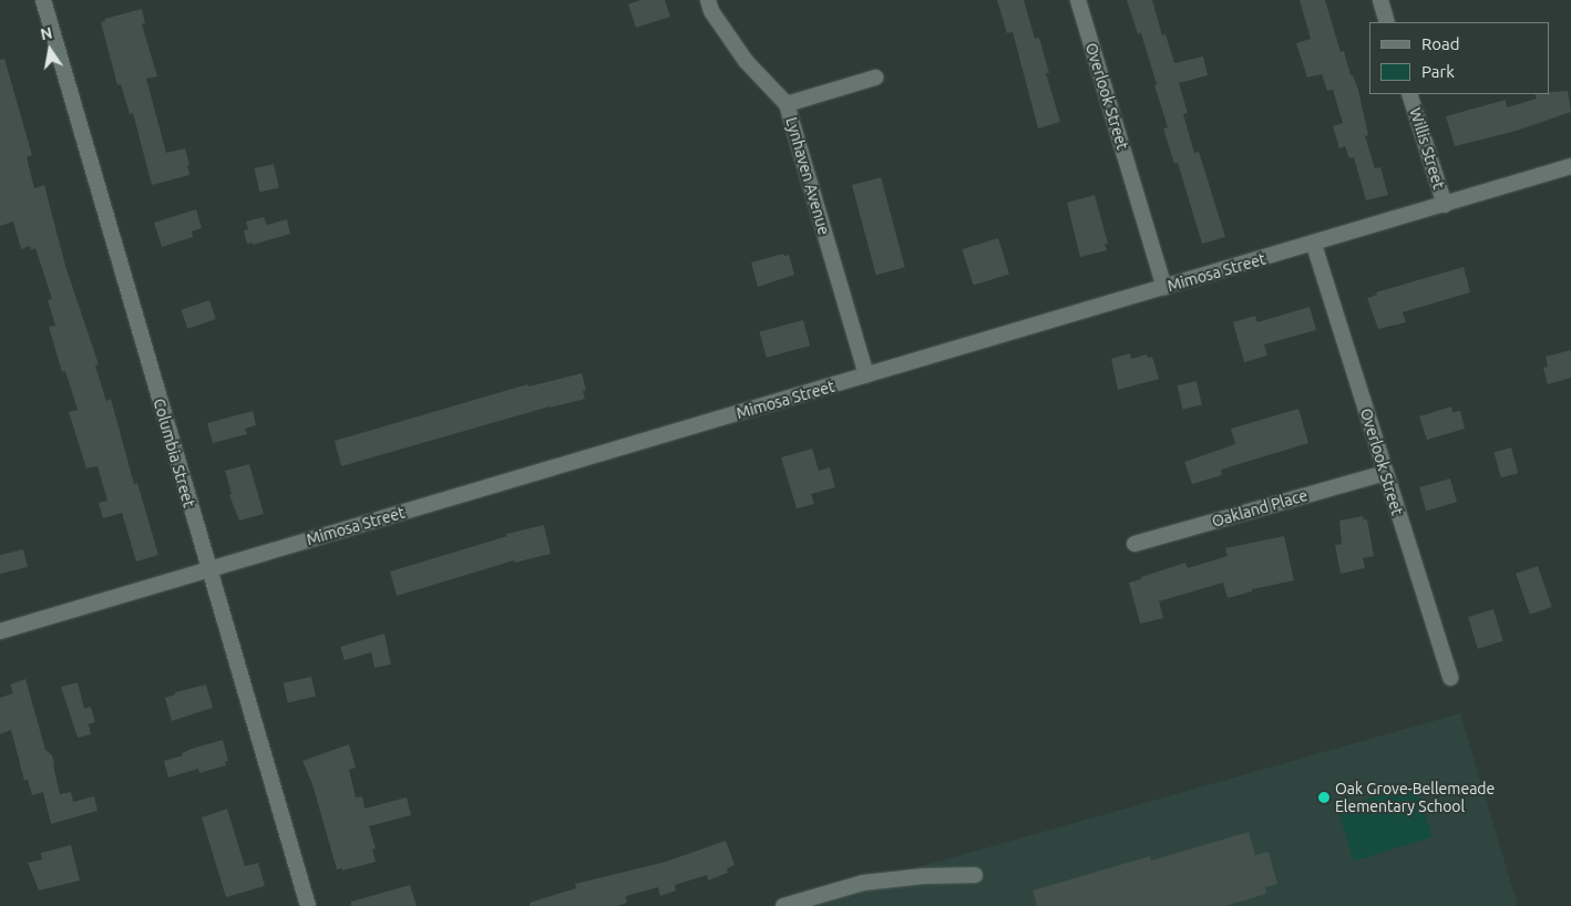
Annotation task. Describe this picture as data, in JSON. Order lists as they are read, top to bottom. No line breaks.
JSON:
{"streets":{"street":["Overlook Street","Willis Street","Lynhaven Avenue","Mimosa Street","Columbia Street","Oakland Place"]},"crossings":[["Overlook Street","Mimosa Street"],["Overlook Street","Oakland Place"],["Willis Street","Mimosa Street"],["Lynhaven Avenue","Mimosa Street"],["Mimosa Street","Columbia Street"]],"places":["Oak Grove-Bellemeade Elementary School"],"legend":["Road","Park"],"north":"top"}
